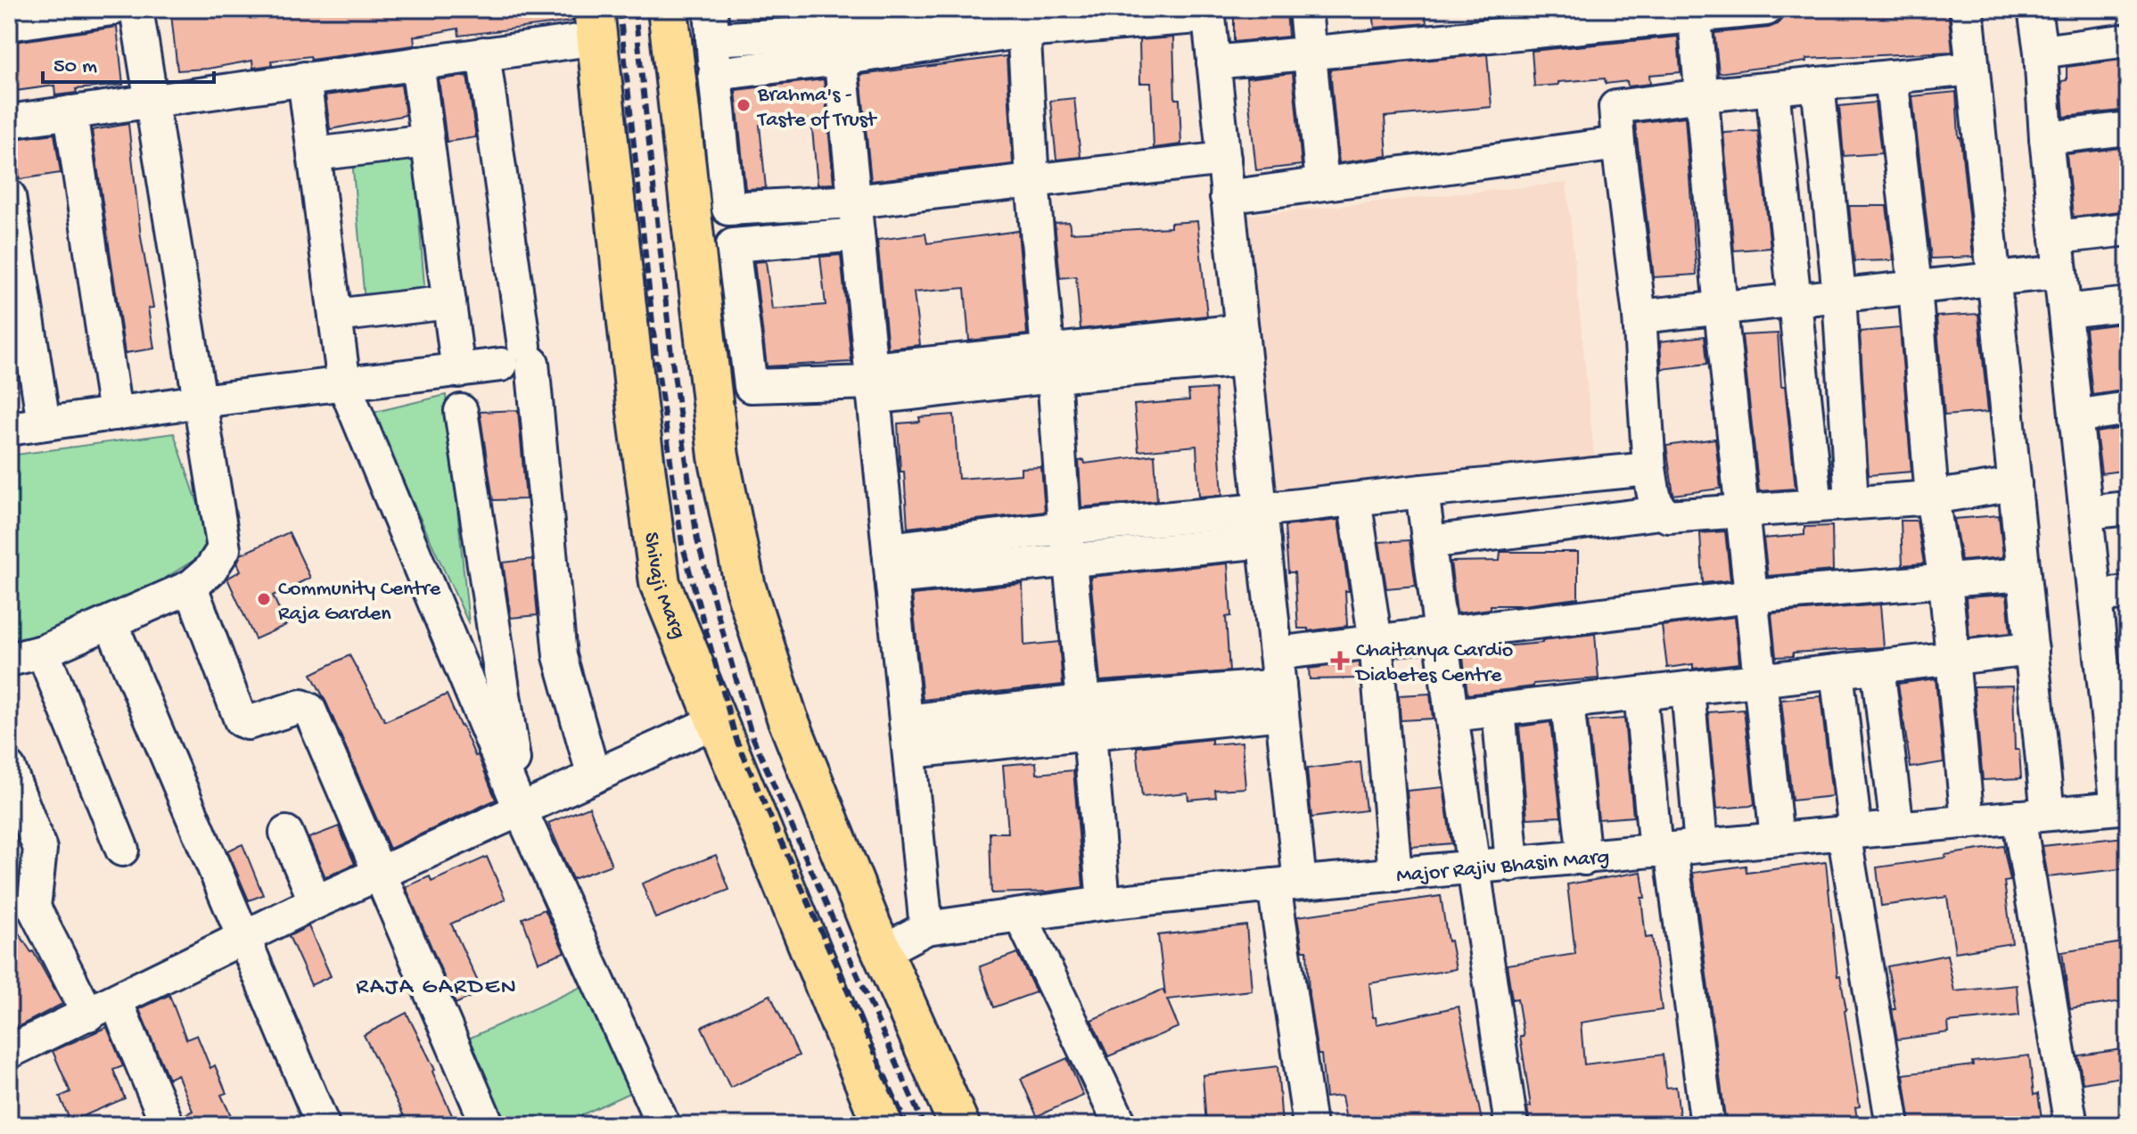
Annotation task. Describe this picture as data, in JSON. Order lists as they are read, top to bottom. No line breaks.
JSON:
{"streets":{"main road":["Shivaji Marg"],"street":["Major Rajiv Bhasin Marg"]},"districts":["RAJA GARDEN"],"places":{"other":["Brahma's - Taste of Trust","Community Centre Raja Garden"],"health":["Chaitanya Cardio Diabetes Centre"]},"scale_bar":"50 m"}
